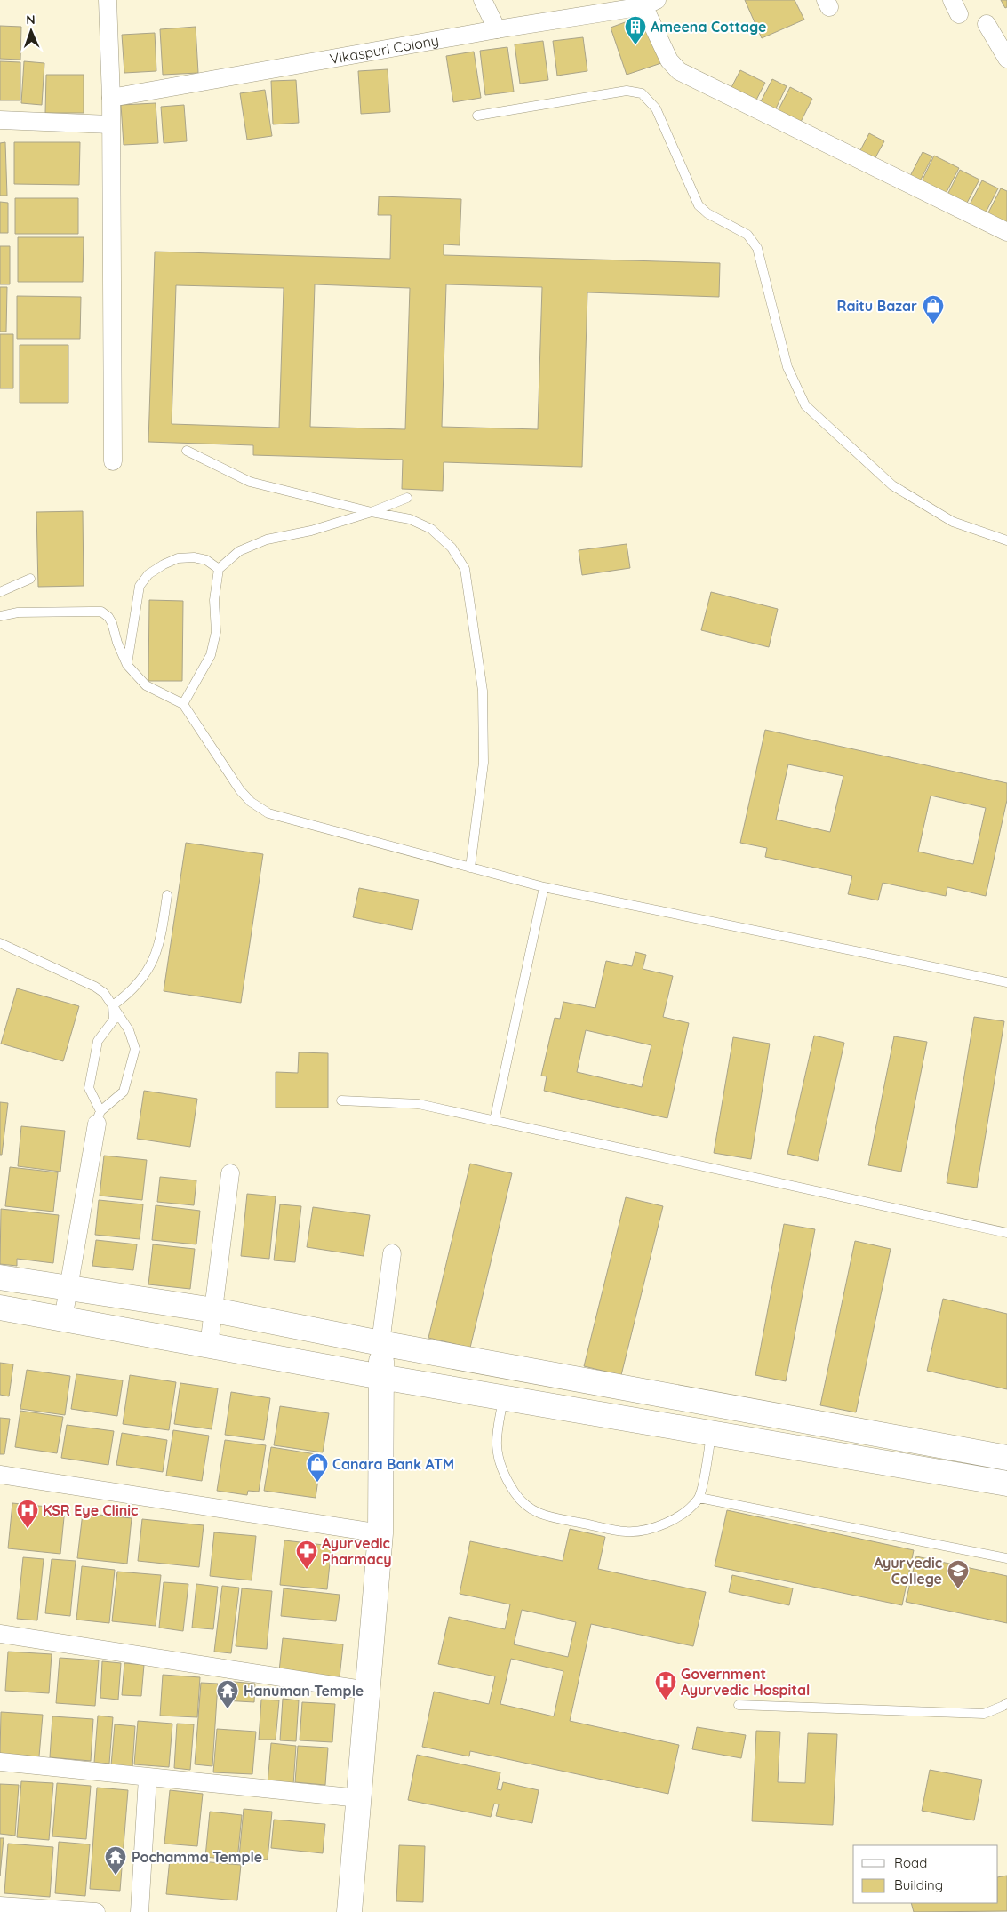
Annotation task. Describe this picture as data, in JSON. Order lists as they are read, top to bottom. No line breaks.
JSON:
{"streets":{"street":["Vikaspuri Colony"]},"places":{"building":["Ameena Cottage"],"shop":["Raitu Bazar","Canara Bank ATM"],"hospital":["KSR Eye Clinic","Government Ayurvedic Hospital"],"pharmacy":["Ayurvedic Pharmacy"],"school or university":["Ayurvedic College"],"temple":["Hanuman Temple","Pochamma Temple"]},"legend":["Road","Building"],"north":"top"}
